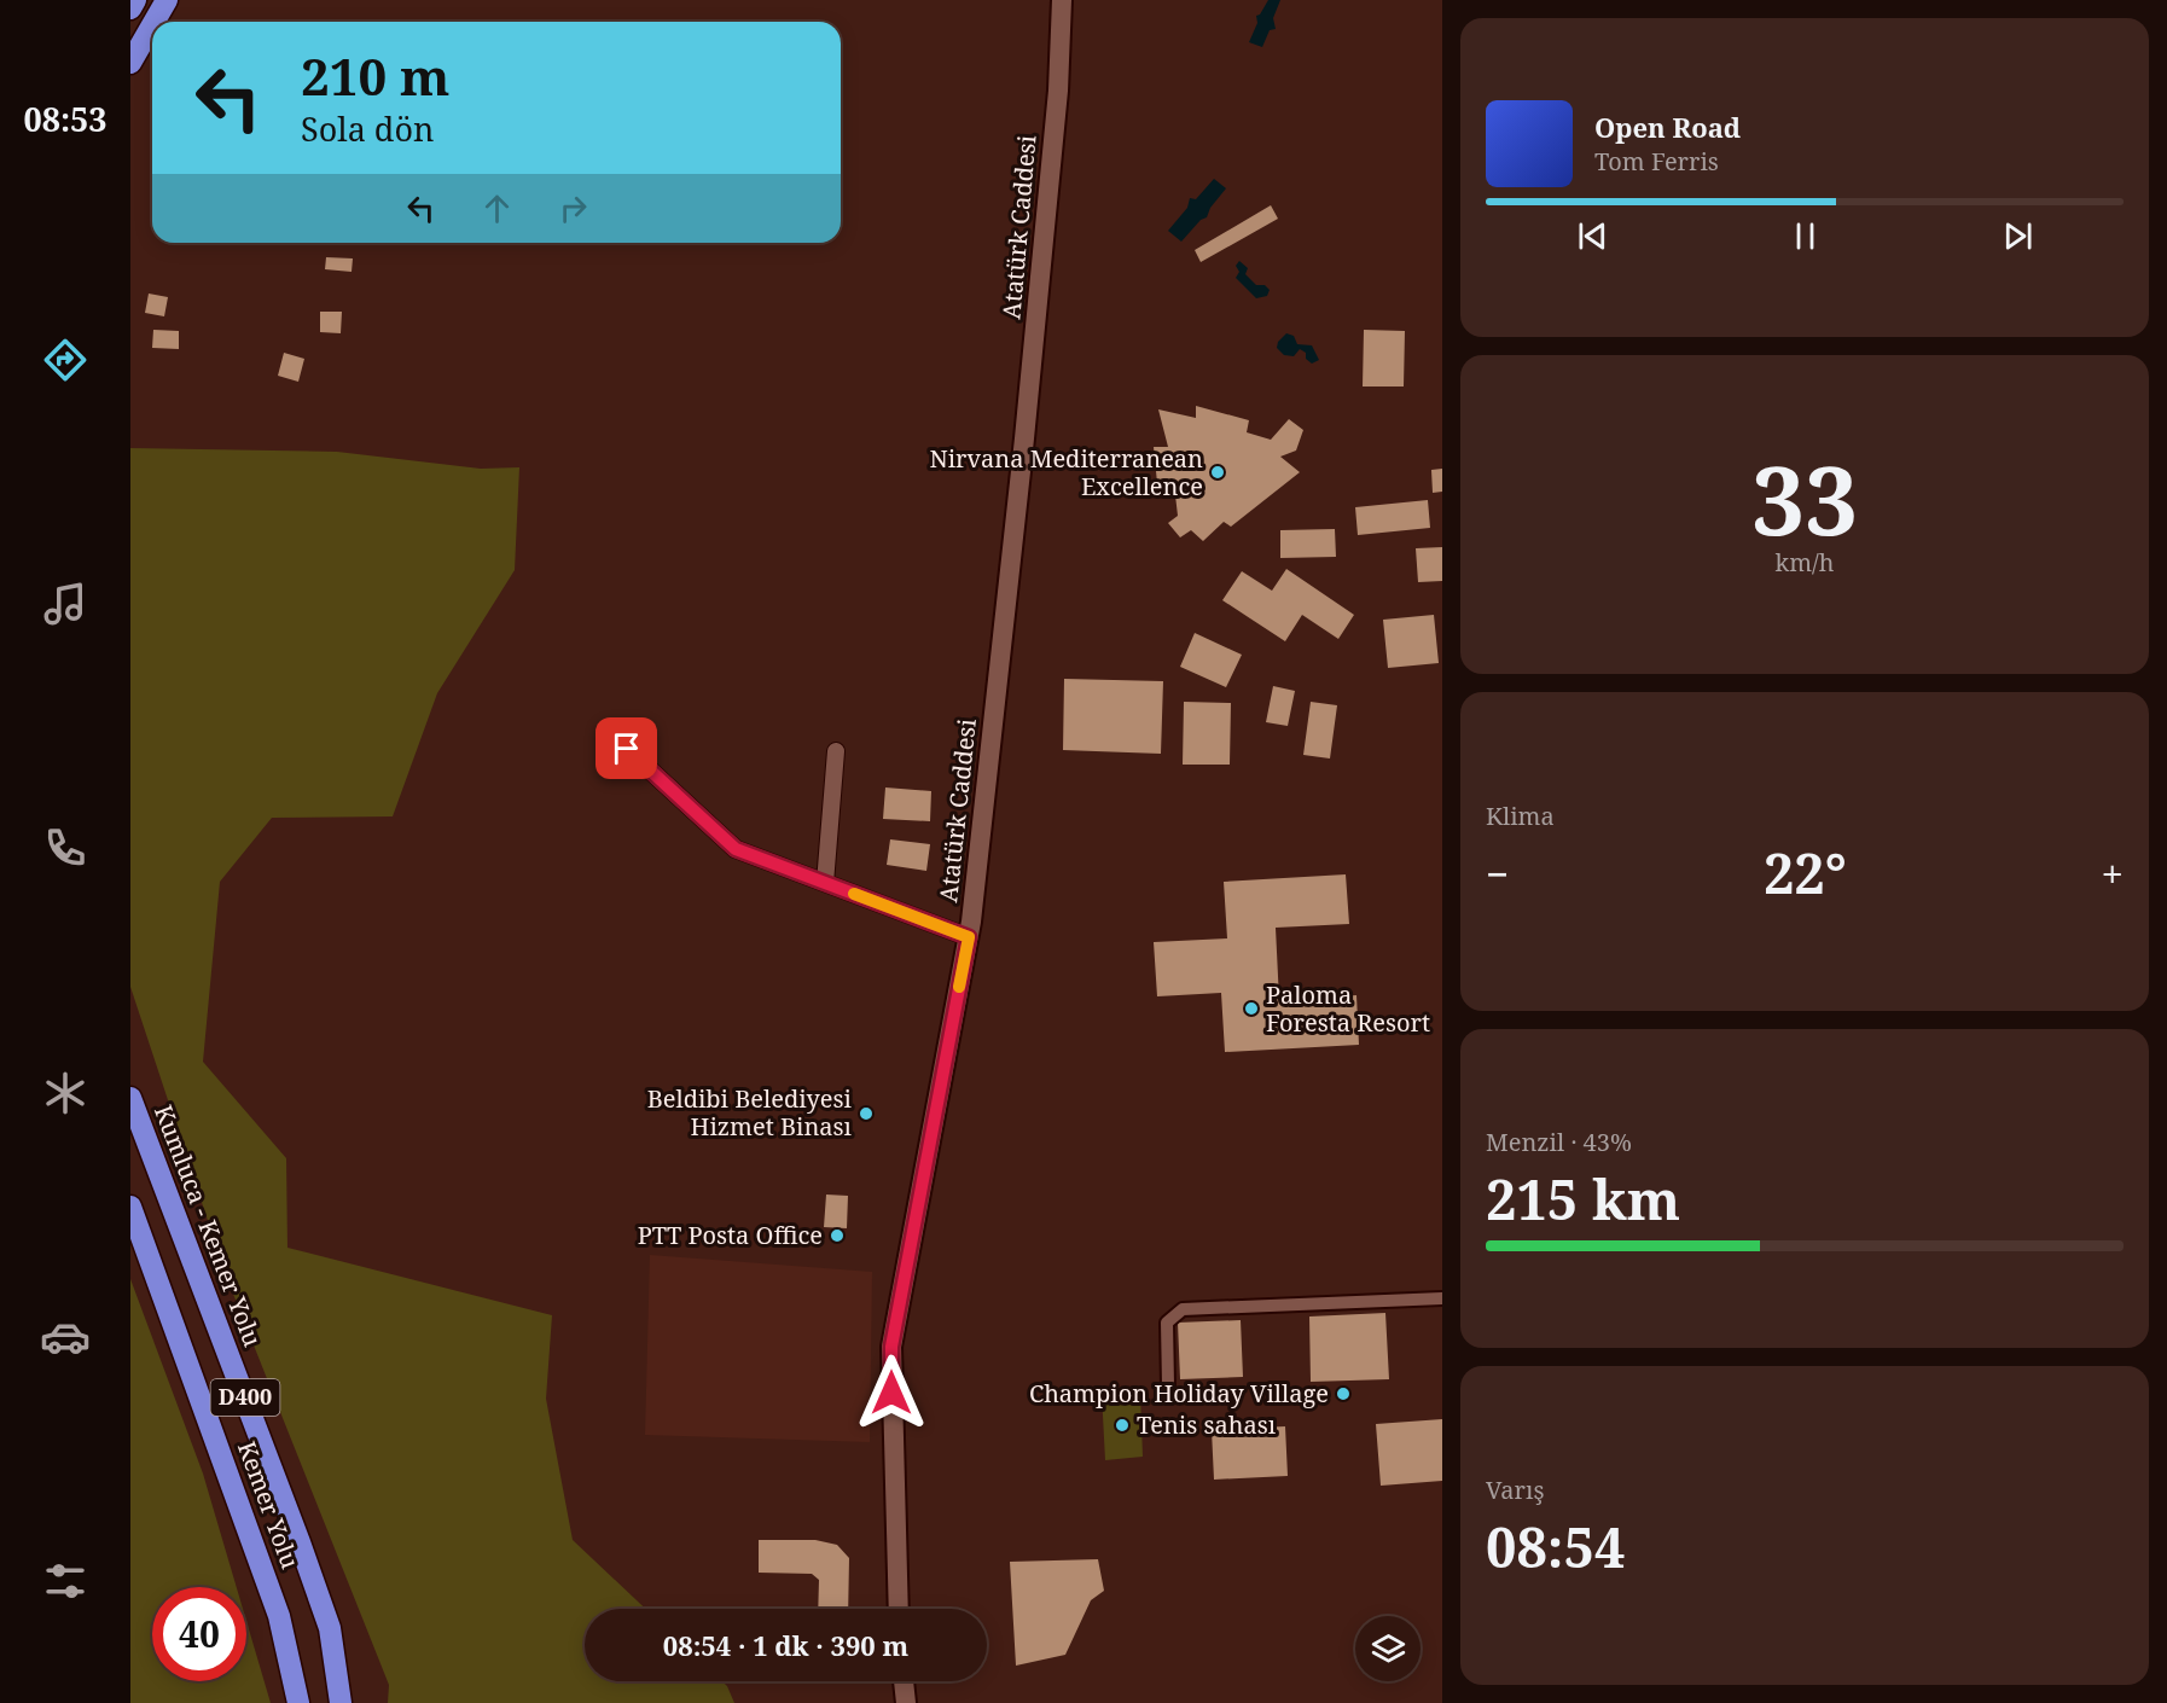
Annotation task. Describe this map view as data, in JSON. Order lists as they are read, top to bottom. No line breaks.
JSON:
{"streets":{"highway":["Kumluca - Kemer Yolu","D400","Kemer Yolu"],"street":["Atatürk Caddesi"]},"places":["Nirvana Mediterranean Excellence","Paloma Foresta Resort","Beldibi Belediyesi Hizmet Binası","PTT Posta Office","Champion Holiday Village","Tenis sahası"],"page":{"tabs":"08:53","turn":["210 m","Sola dön"],"song":["Open Road","Tom Ferris"],"tile":[["33","km/h"],"Klima",["Menzil · 43%","215 km"],["Varış","08:54"]],"heat":["−","22°","+"],"limit":"40","trip":"08:54 · 1 dk · 390 m"}}
